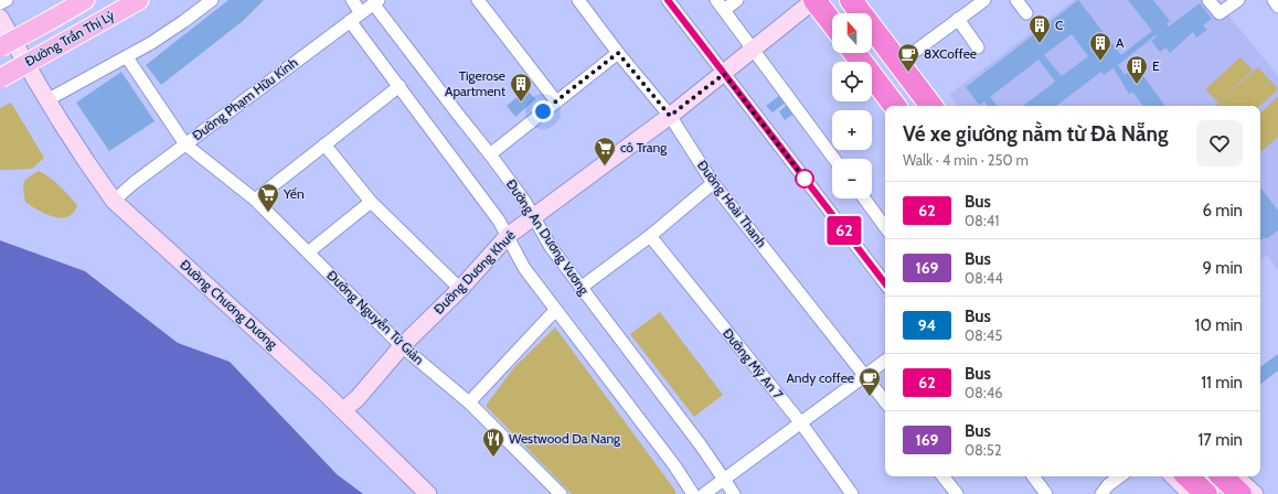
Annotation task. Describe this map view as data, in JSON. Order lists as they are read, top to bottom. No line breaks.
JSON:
{"streets":{"main road":["Đường Trần Thị Lý","Đường Dương Khuê","Đường Chương Dương"],"street":["Đường Phạm Hữu Kính","Đường Hoài Thanh","Đường An Dương Vương","Đường Nguyễn Tử Giản","Đường Mỹ An 7"]},"crossings":[["Đường Phạm Hữu Kính","Đường An Dương Vương"],["Đường Phạm Hữu Kính","Đường Chương Dương"],["Đường Phạm Hữu Kính","Đường Nguyễn Tử Giản"],["Đường Hoài Thanh","Đường Dương Khuê"],["Đường An Dương Vương","Đường Dương Khuê"],["Đường Dương Khuê","Đường Chương Dương"],["Đường Dương Khuê","Đường Nguyễn Tử Giản"]],"places":{"building":["C","A","E","Tigerose Apartment"],"cafe":["8XCoffee","Andy coffee"],"supermarket":["cô Trang","Yến"],"restaurant":["Westwood Da Nang"]},"lines":["bus line 62"],"north":"top","page":{"on_map":"62","map_buttons":["+","−"],"heading":["Vé xe giường nằm từ Đà Nẵng","Walk · 4 min · 250 m"],"list":[{"mark":"62","name":"Bus","note":"08:41","value":"6 min"},{"mark":"169","name":"Bus","note":"08:44","value":"9 min"},{"mark":"94","name":"Bus","note":"08:45","value":"10 min"},{"mark":"62","name":"Bus","note":"08:46","value":"11 min"},{"mark":"169","name":"Bus","note":"08:52","value":"17 min"}]}}
